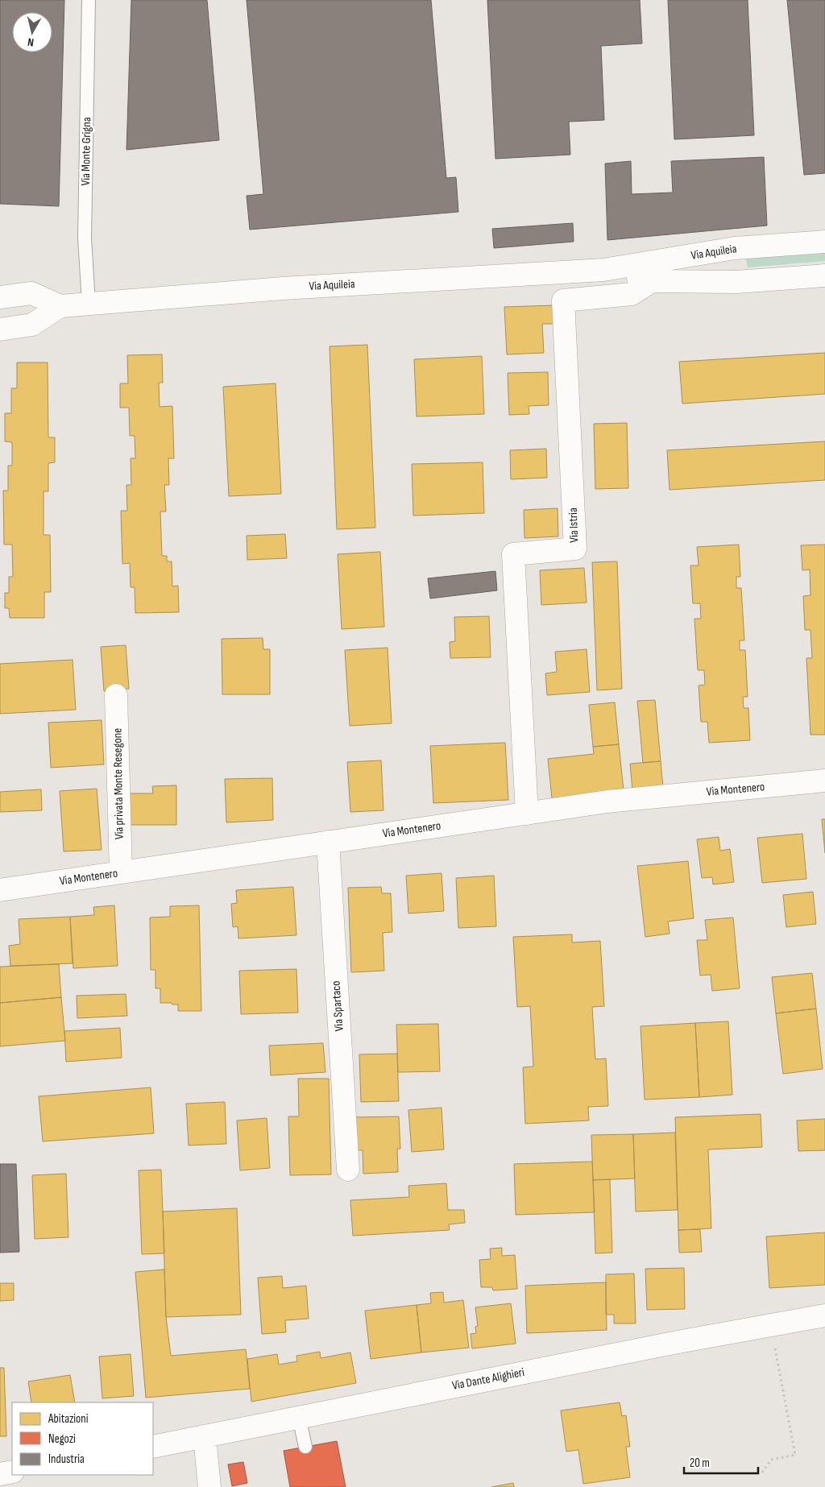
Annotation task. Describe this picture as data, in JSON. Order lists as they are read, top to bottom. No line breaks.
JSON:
{"streets":{"street":["Via Aquileia","Via Istria","Via privata Monte Resegone","Via Montenero","Via Spartaco","Via Dante Alighieri"],"lane":["Via Monte Grigna"]},"crossings":[["Via Monte Grigna","Via Aquileia"],["Via Aquileia","Via Istria"],["Via Istria","Via Montenero"],["Via privata Monte Resegone","Via Montenero"],["Via Montenero","Via Spartaco"]],"legend":["Abitazioni","Negozi","Industria"],"scale_bar":"20 m","north":"bottom"}
